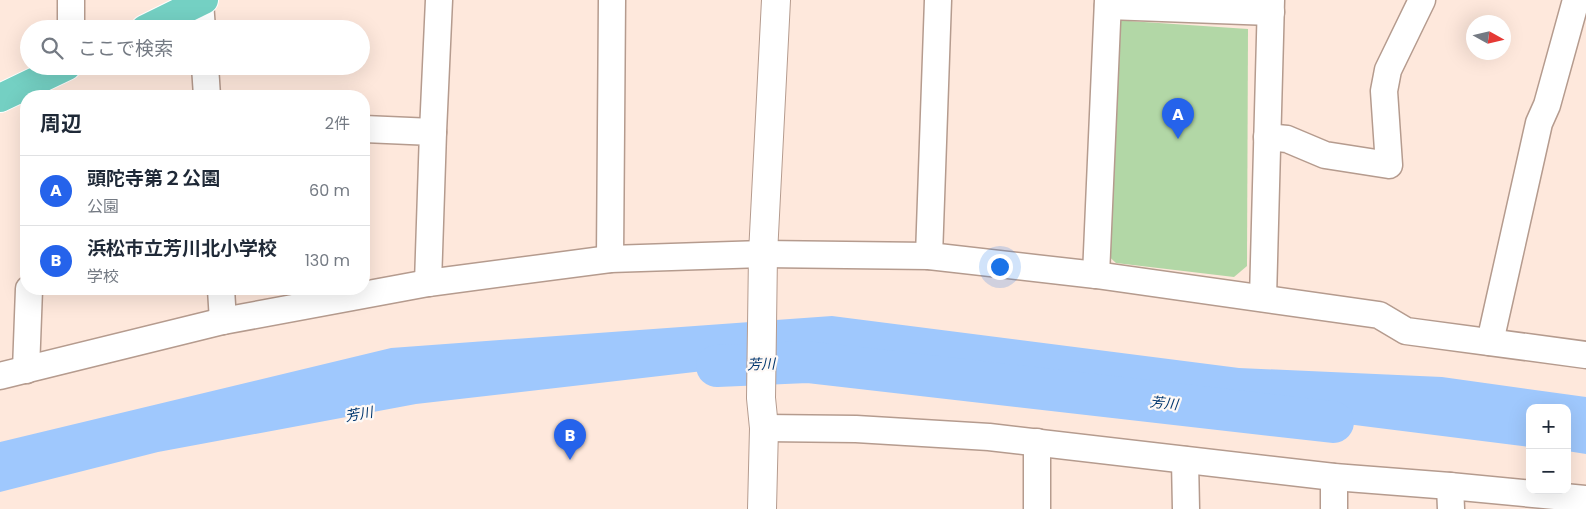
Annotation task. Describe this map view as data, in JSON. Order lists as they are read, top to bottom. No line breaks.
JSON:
{"water":["芳川"],"north":"right","page":{"search":"ここで検索","heading":["周辺","2件"],"pins":["A","B"],"list":[{"mark":"A","name":"頭陀寺第２公園","note":"公園","value":"60 m"},{"mark":"B","name":"浜松市立芳川北小学校","note":"学校","value":"130 m"}],"map_buttons":["+","−"]}}
